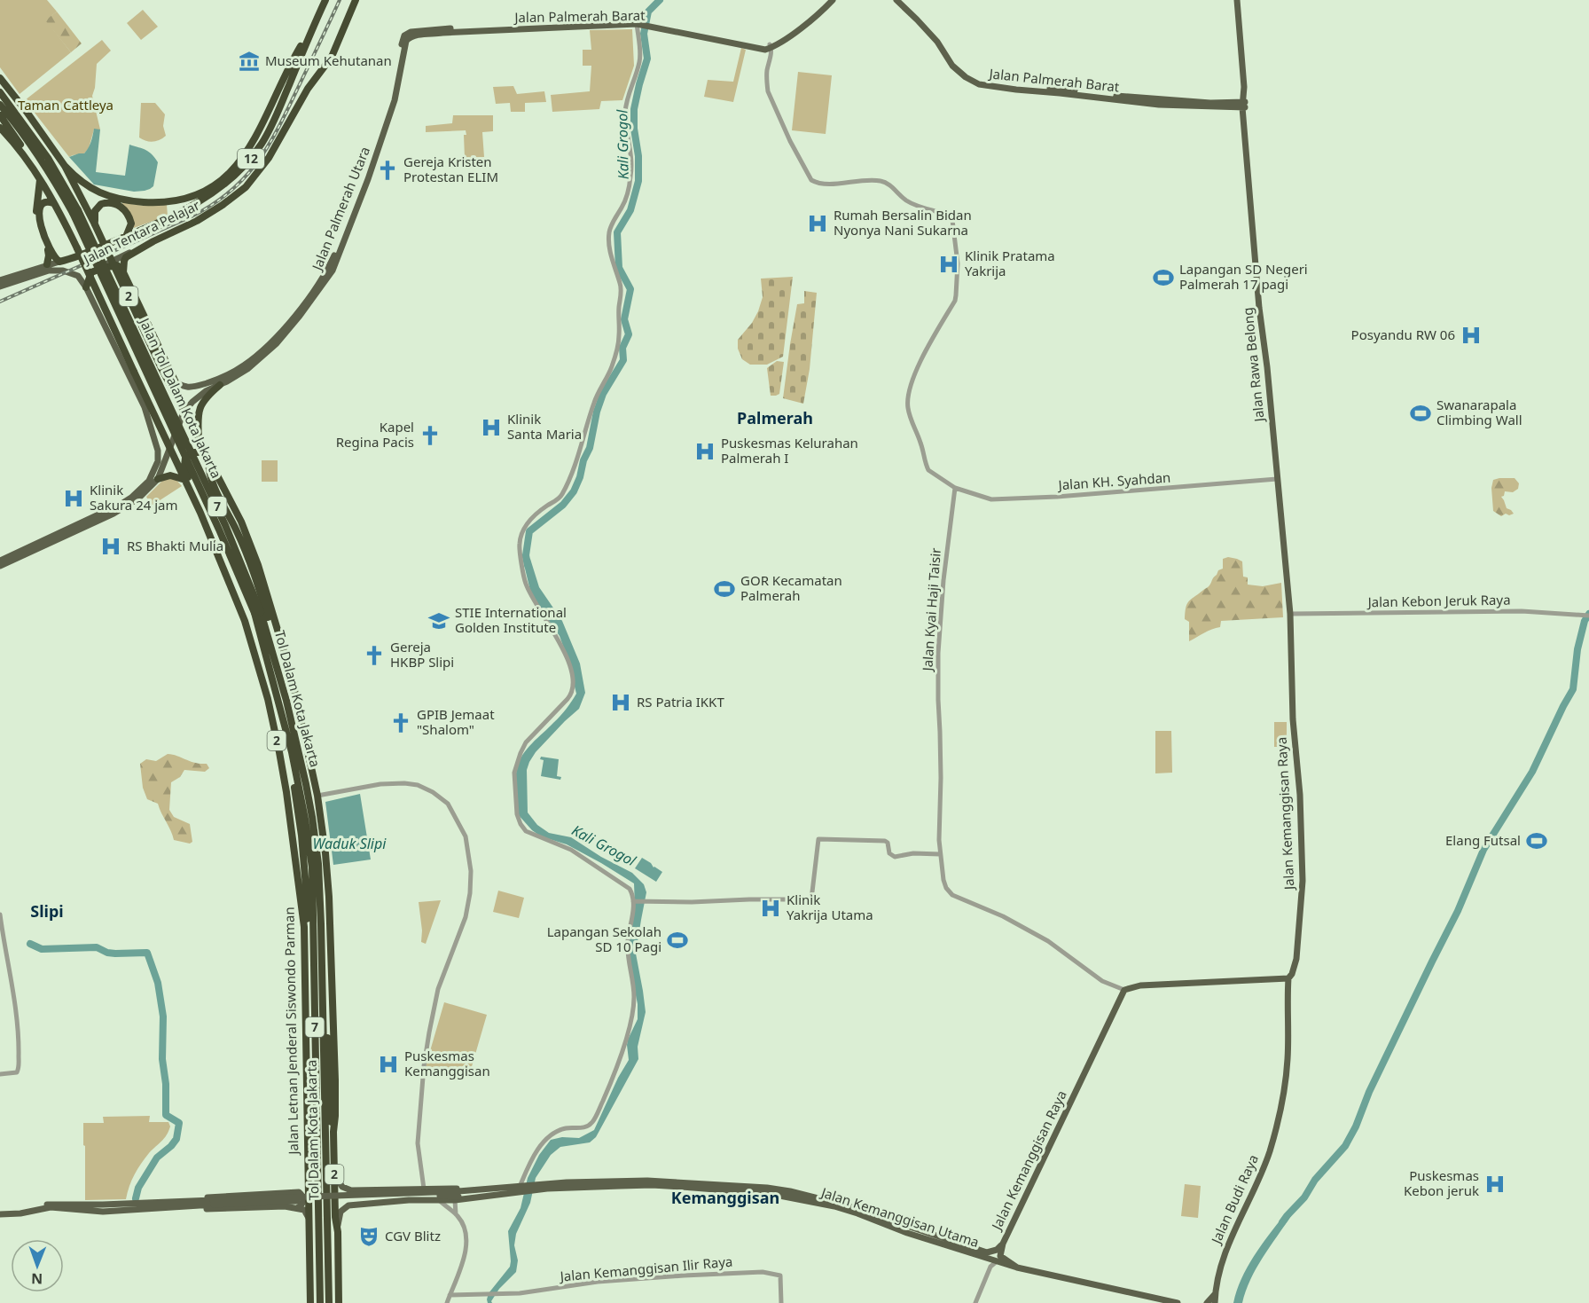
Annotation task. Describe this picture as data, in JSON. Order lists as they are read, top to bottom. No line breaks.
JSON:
{"streets":{"highway":["12","Jalan Tentara Pelajar","2","Jalan Tol Dalam Kota Jakarta","7","Tol Dalam Kota Jakarta","Jalan Letnan Jenderal Siswondo Parman"],"main road":["Jalan Palmerah Barat","Jalan Palmerah Utara","Jalan Rawa Belong","Jalan Kemanggisan Raya","Jalan Budi Raya","Jalan Kemanggisan Utama"],"street":["Jalan KH. Syahdan","Jalan Kebon Jeruk Raya","Jalan Kyai Haji Taisir","Jalan Kemanggisan Ilir Raya"]},"crossings":[["Jalan Palmerah Barat","Jalan Palmerah Utara"],["Jalan Palmerah Barat","Jalan Rawa Belong"],["Jalan Palmerah Barat","Jalan KH. Syahdan"],["Jalan Palmerah Utara","2"],["Jalan Palmerah Utara","Jalan Letnan Jenderal Siswondo Parman"],["2","Jalan Letnan Jenderal Siswondo Parman"],["Jalan Rawa Belong","Jalan KH. Syahdan"],["Jalan Rawa Belong","Jalan Kebon Jeruk Raya"],["Jalan Rawa Belong","Jalan Kemanggisan Raya"],["Jalan Tol Dalam Kota Jakarta","Tol Dalam Kota Jakarta"],["Jalan KH. Syahdan","Jalan Kyai Haji Taisir"],["Jalan Kebon Jeruk Raya","Jalan Kemanggisan Raya"],["Jalan Kyai Haji Taisir","Jalan Kemanggisan Raya"],["Jalan Kemanggisan Raya","Jalan Budi Raya"],["Jalan Kemanggisan Raya","Jalan Kemanggisan Utama"]],"districts":["Palmerah","Slipi","Kemanggisan"],"water":["Kali Grogol","Waduk Slipi"],"parks":["Taman Cattleya"],"places":{"museum":["Museum Kehutanan"],"church":["Gereja Kristen Protestan ELIM","Kapel Regina Pacis","Gereja HKBP Slipi","GPIB Jemaat \"Shalom\""],"hospital":["Rumah Bersalin Bidan Nyonya Nani Sukarna","Klinik Pratama Yakrija","Posyandu RW 06","Klinik Santa Maria","Puskesmas Kelurahan Palmerah I","Klinik Sakura 24 jam","RS Bhakti Mulia","RS Patria IKKT","Klinik Yakrija Utama","Puskesmas Kemanggisan","Puskesmas Kebon jeruk"],"sports":["Lapangan SD Negeri Palmerah 17 pagi","Swanarapala Climbing Wall","GOR Kecamatan Palmerah","Elang Futsal","Lapangan Sekolah SD 10 Pagi"],"school or university":["STIE International Golden Institute"],"theatre":["CGV Blitz"]},"north":"bottom"}
